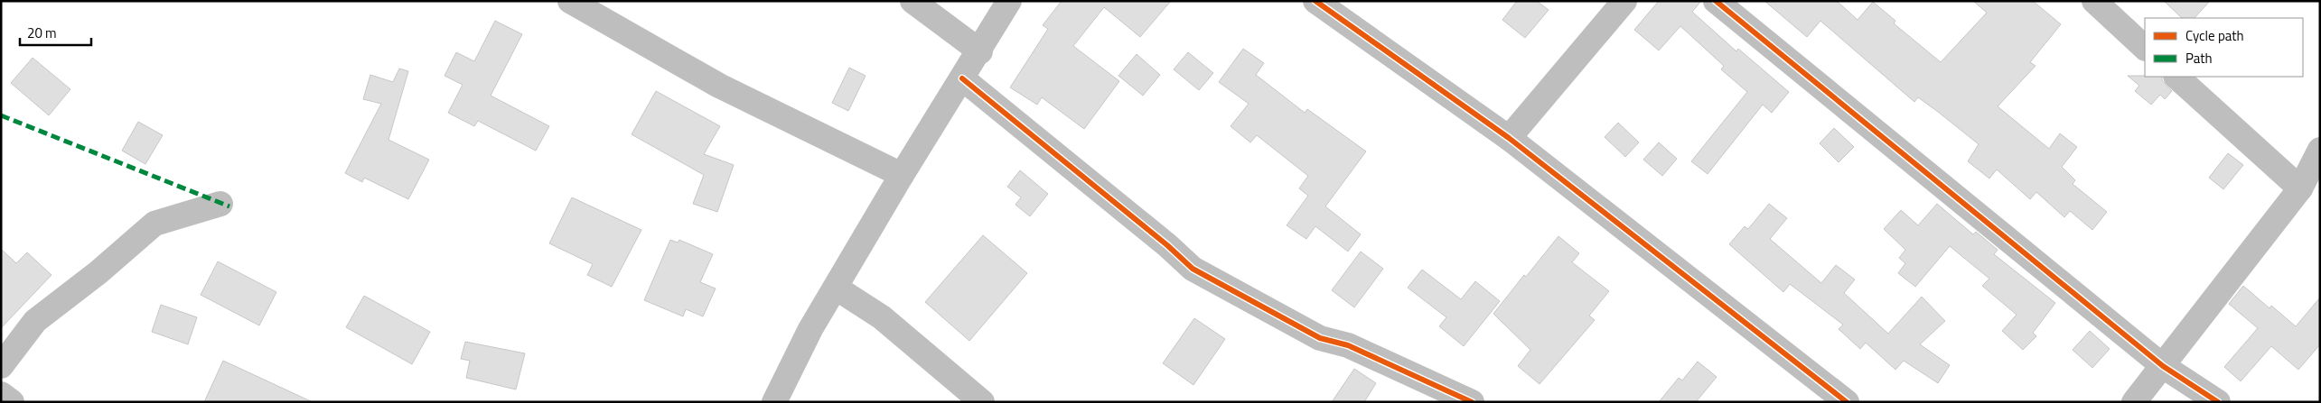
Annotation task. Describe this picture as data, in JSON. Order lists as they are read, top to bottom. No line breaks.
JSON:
{"legend":["Cycle path","Path"],"scale_bar":"20 m"}
